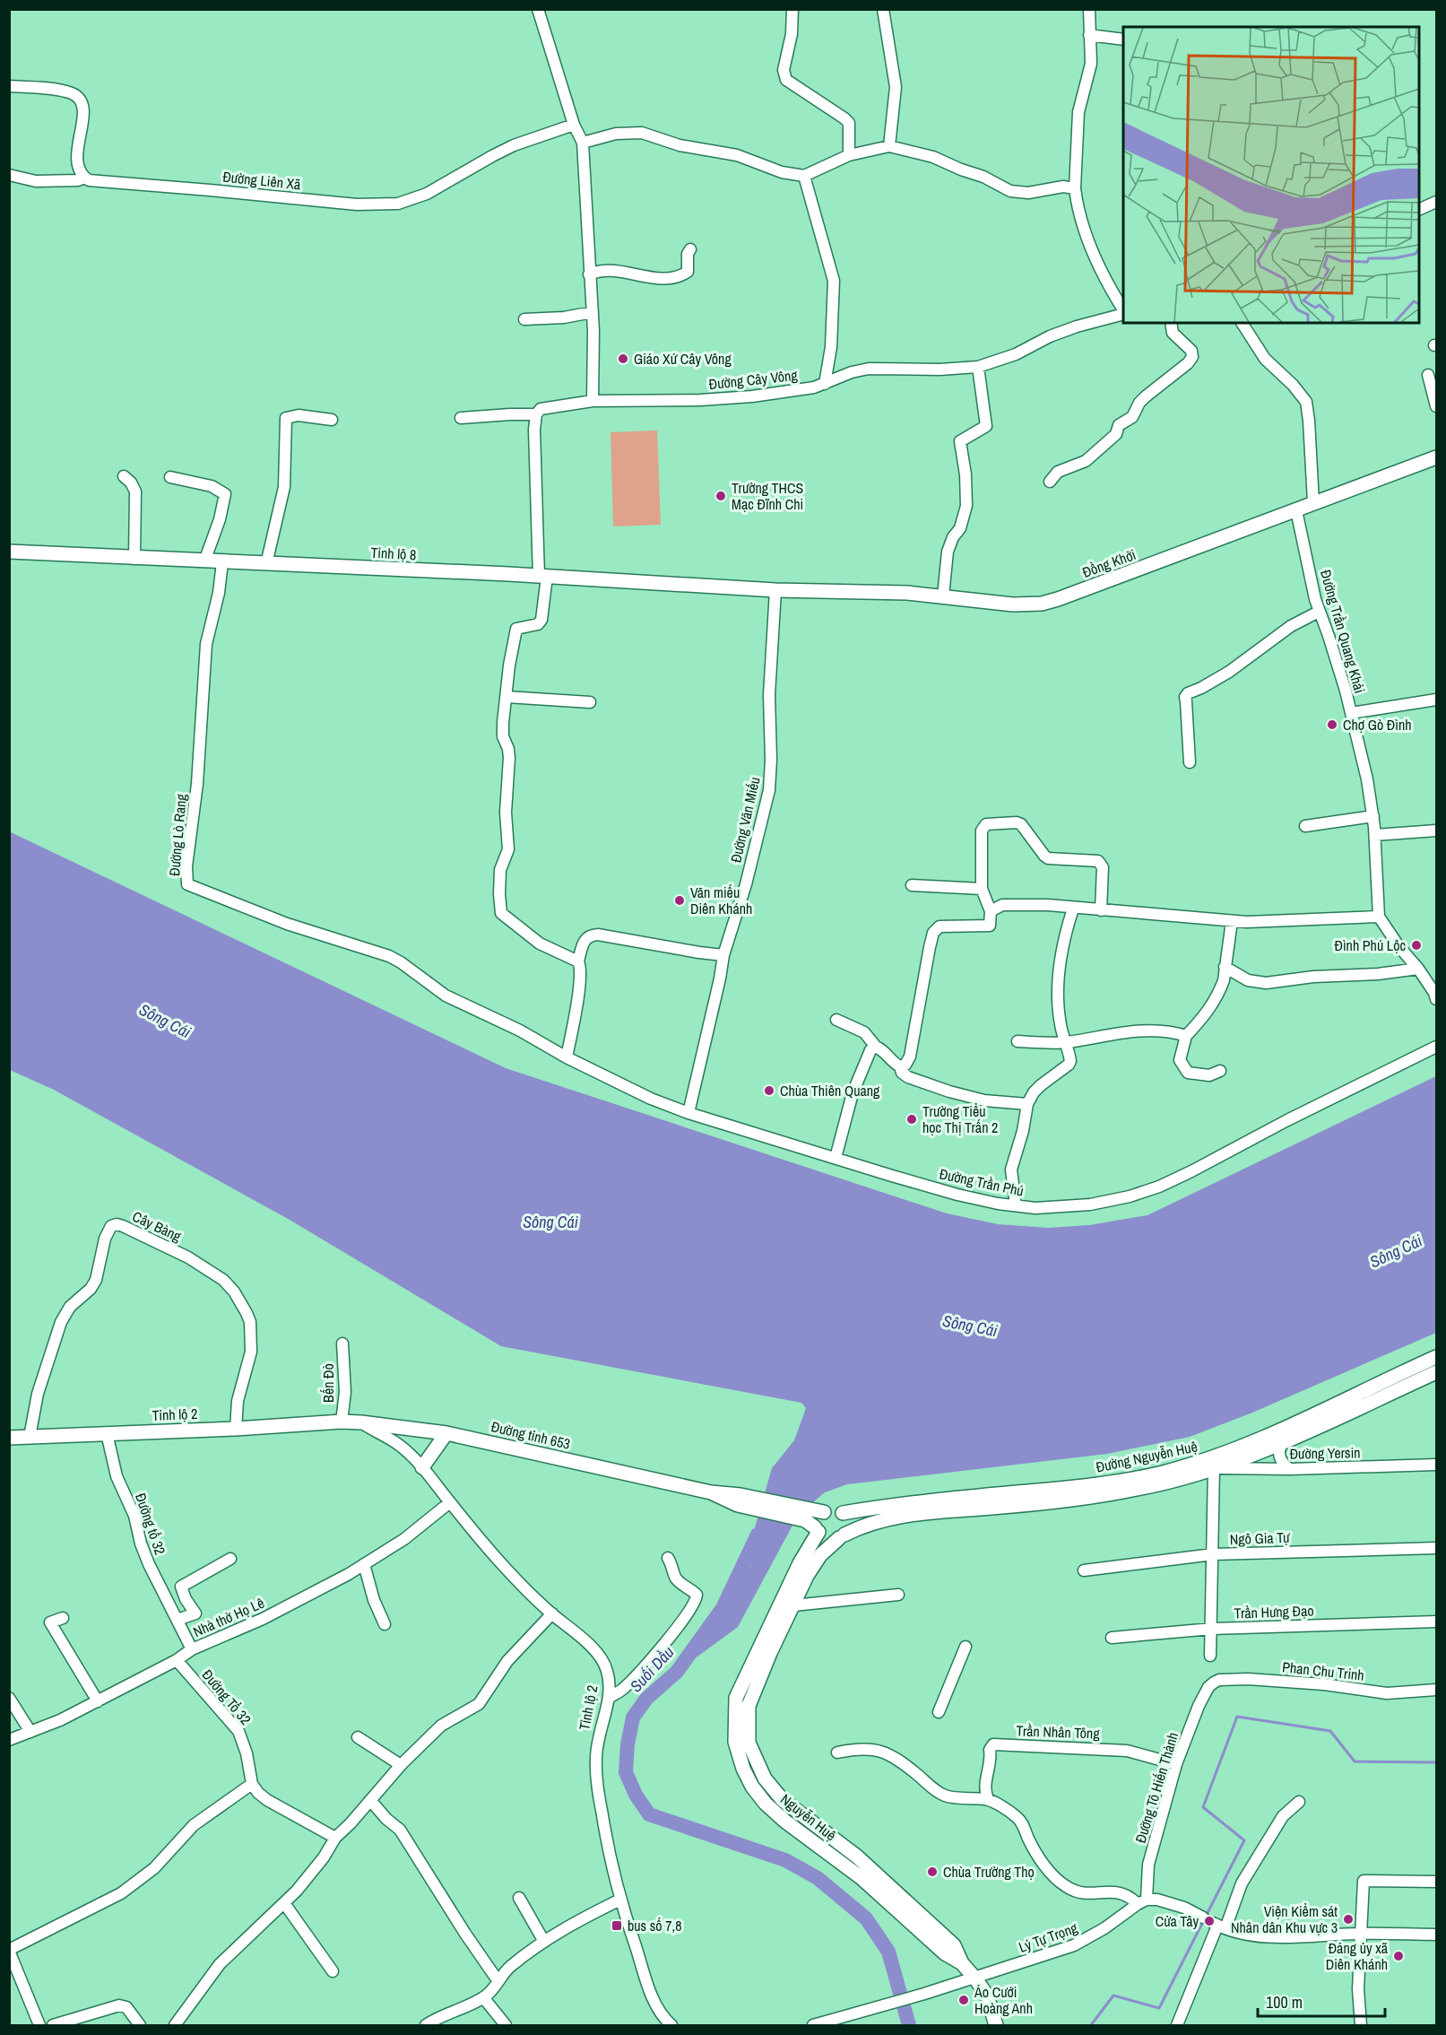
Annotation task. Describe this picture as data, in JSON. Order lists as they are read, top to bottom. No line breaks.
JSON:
{"streets":{"main road":["Tỉnh lộ 8","Đồng Khởi","Tỉnh lộ 2","Đường tỉnh 653","Đường Nguyễn Huệ","Nguyễn Huệ"],"street":["Đường Liên Xã","Đường Cây Vông","Đường Trần Quang Khải","Đường Văn Miếu","Đường Lò Rang","Đường Trần Phú","Cây Bàng","Bến Đò","Đường Yersin","Đường tổ 32","Ngô Gia Tự","Trần Hưng Đạo","Nhà thờ Họ Lê","Phan Chu Trinh","Đường Tổ 32","Trần Nhân Tông","Đường Tô Hiến Thành","Lý Tự Trọng"]},"crossings":[["Tỉnh lộ 8","Đồng Khởi"],["Tỉnh lộ 8","Đường Văn Miếu"],["Tỉnh lộ 8","Đường Lò Rang"],["Đồng Khởi","Đường Trần Quang Khải"],["Đồng Khởi","Đường Văn Miếu"],["Đường Văn Miếu","Đường Trần Phú"],["Đường Lò Rang","Đường Trần Phú"],["Cây Bàng","Tỉnh lộ 2"],["Bến Đò","Tỉnh lộ 2"],["Bến Đò","Đường tỉnh 653"],["Tỉnh lộ 2","Đường tỉnh 653"],["Tỉnh lộ 2","Đường tổ 32"],["Tỉnh lộ 2","Nhà thờ Họ Lê"],["Đường tỉnh 653","Đường Nguyễn Huệ"],["Đường tỉnh 653","Nguyễn Huệ"],["Đường Yersin","Đường Nguyễn Huệ"],["Đường Nguyễn Huệ","Nguyễn Huệ"],["Đường tổ 32","Nhà thờ Họ Lê"],["Nhà thờ Họ Lê","Đường Tổ 32"],["Phan Chu Trinh","Đường Tô Hiến Thành"],["Trần Nhân Tông","Đường Tô Hiến Thành"],["Đường Tô Hiến Thành","Lý Tự Trọng"],["Nguyễn Huệ","Lý Tự Trọng"]],"water":["Sông Cái","Suối Dầu"],"places":{"other":["Giáo Xứ Cây Vông","Trường THCS Mạc Đĩnh Chi","Chợ Gò Đình","Văn miếu Diên Khánh","Đình Phú Lộc","Chùa Thiên Quang","Trường Tiểu học Thị Trấn 2","Chùa Trường Thọ","Viện Kiểm sát Nhân dân Khu vực 3","Cửa Tây","Đảng ủy xã Diên Khánh","Áo Cưới Hoàng Anh"],"transit":["bus số 7,8"]},"scale_bar":"100 m"}
